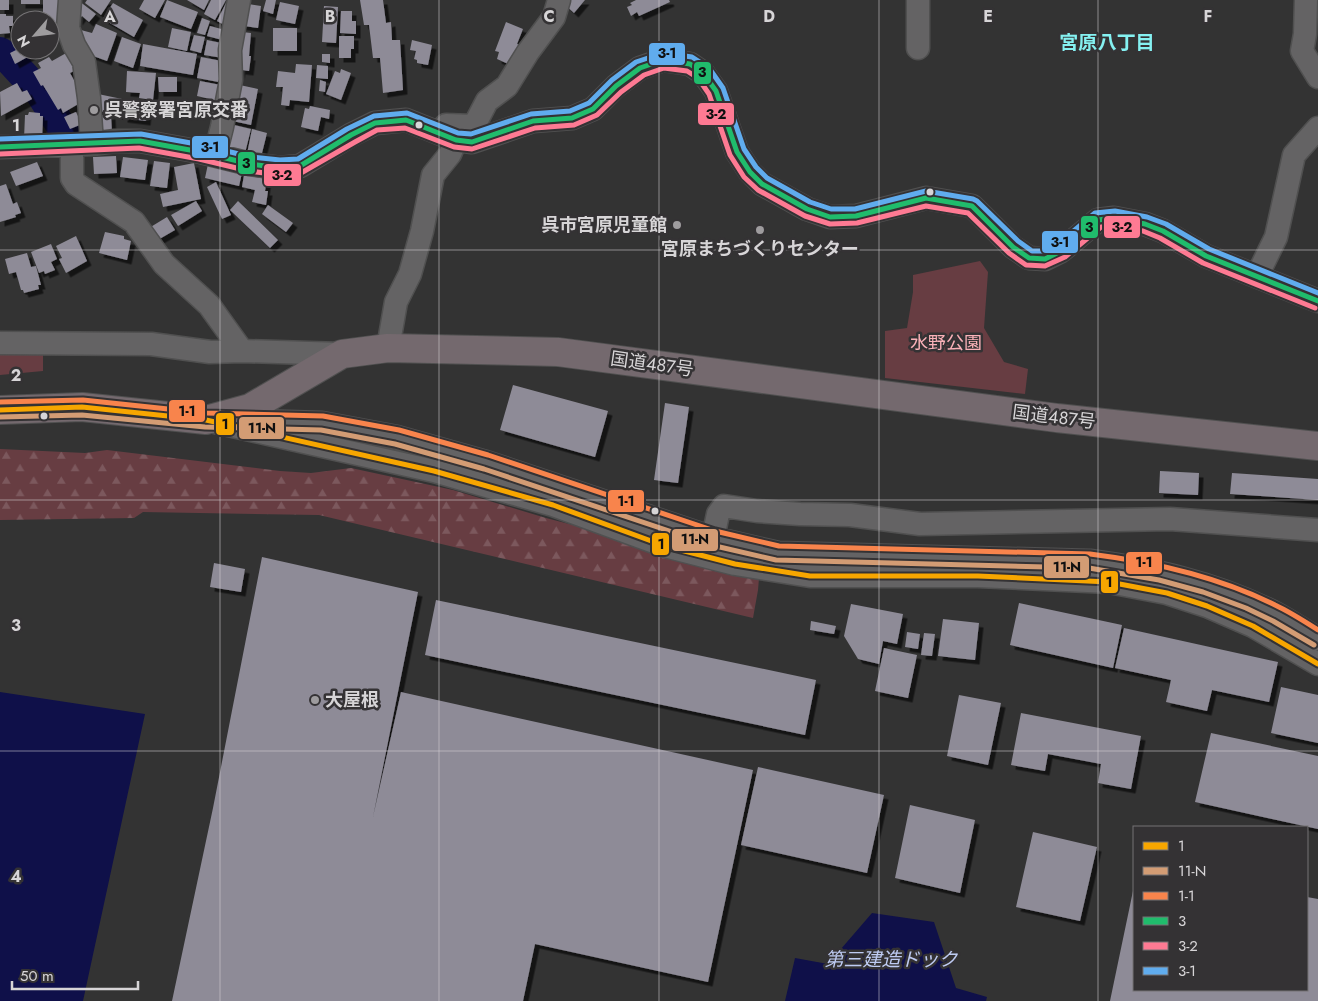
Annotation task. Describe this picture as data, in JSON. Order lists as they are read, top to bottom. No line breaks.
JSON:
{"streets":{"highway":["国道487号"]},"districts":["宮原八丁目"],"water":["第三建造ドック"],"parks":["水野公園"],"places":["呉警察署宮原交番","呉市宮原児童館","宮原まちづくりセンター","大屋根"],"lines":["transit line 3-1","transit line 3","transit line 3-2","transit line 1-1","transit line 1","transit line 11-N"],"legend":["1","11-N","1-1","3","3-2","3-1"],"scale_bar":"50 m","north":"bottom left","grid":{"columns":["A","B","C","D","E","F"],"rows":["1","2","3","4"]}}
